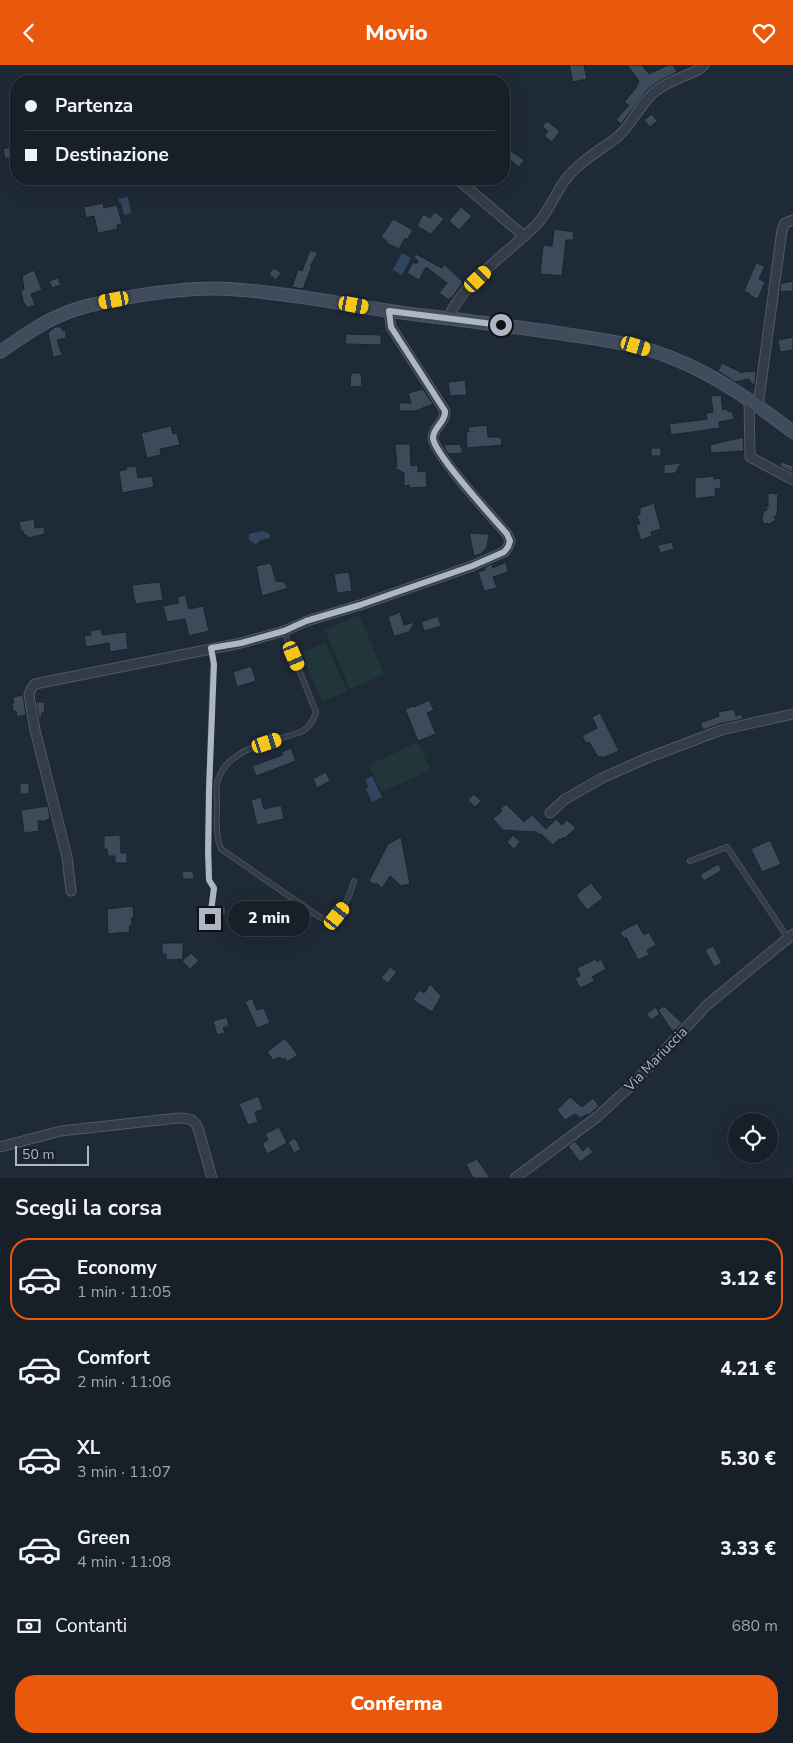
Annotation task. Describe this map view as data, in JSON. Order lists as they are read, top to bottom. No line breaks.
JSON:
{"streets":{"street":["Via Mariuccia"]},"scale_bar":"50 m","page":{"header":"Movio","banner":["Partenza","Destinazione"],"bubble":"2 min","scale":"50 m","heading":"Scegli la corsa","list":[{"name":"Economy","note":"1 min · 11:05","value":"3.12 €"},{"name":"Comfort","note":"2 min · 11:06","value":"4.21 €"},{"name":"XL","note":"3 min · 11:07","value":"5.30 €"},{"name":"Green","note":"4 min · 11:08","value":"3.33 €"}],"pay":["Contanti","680 m"],"buttons":"Conferma"}}
